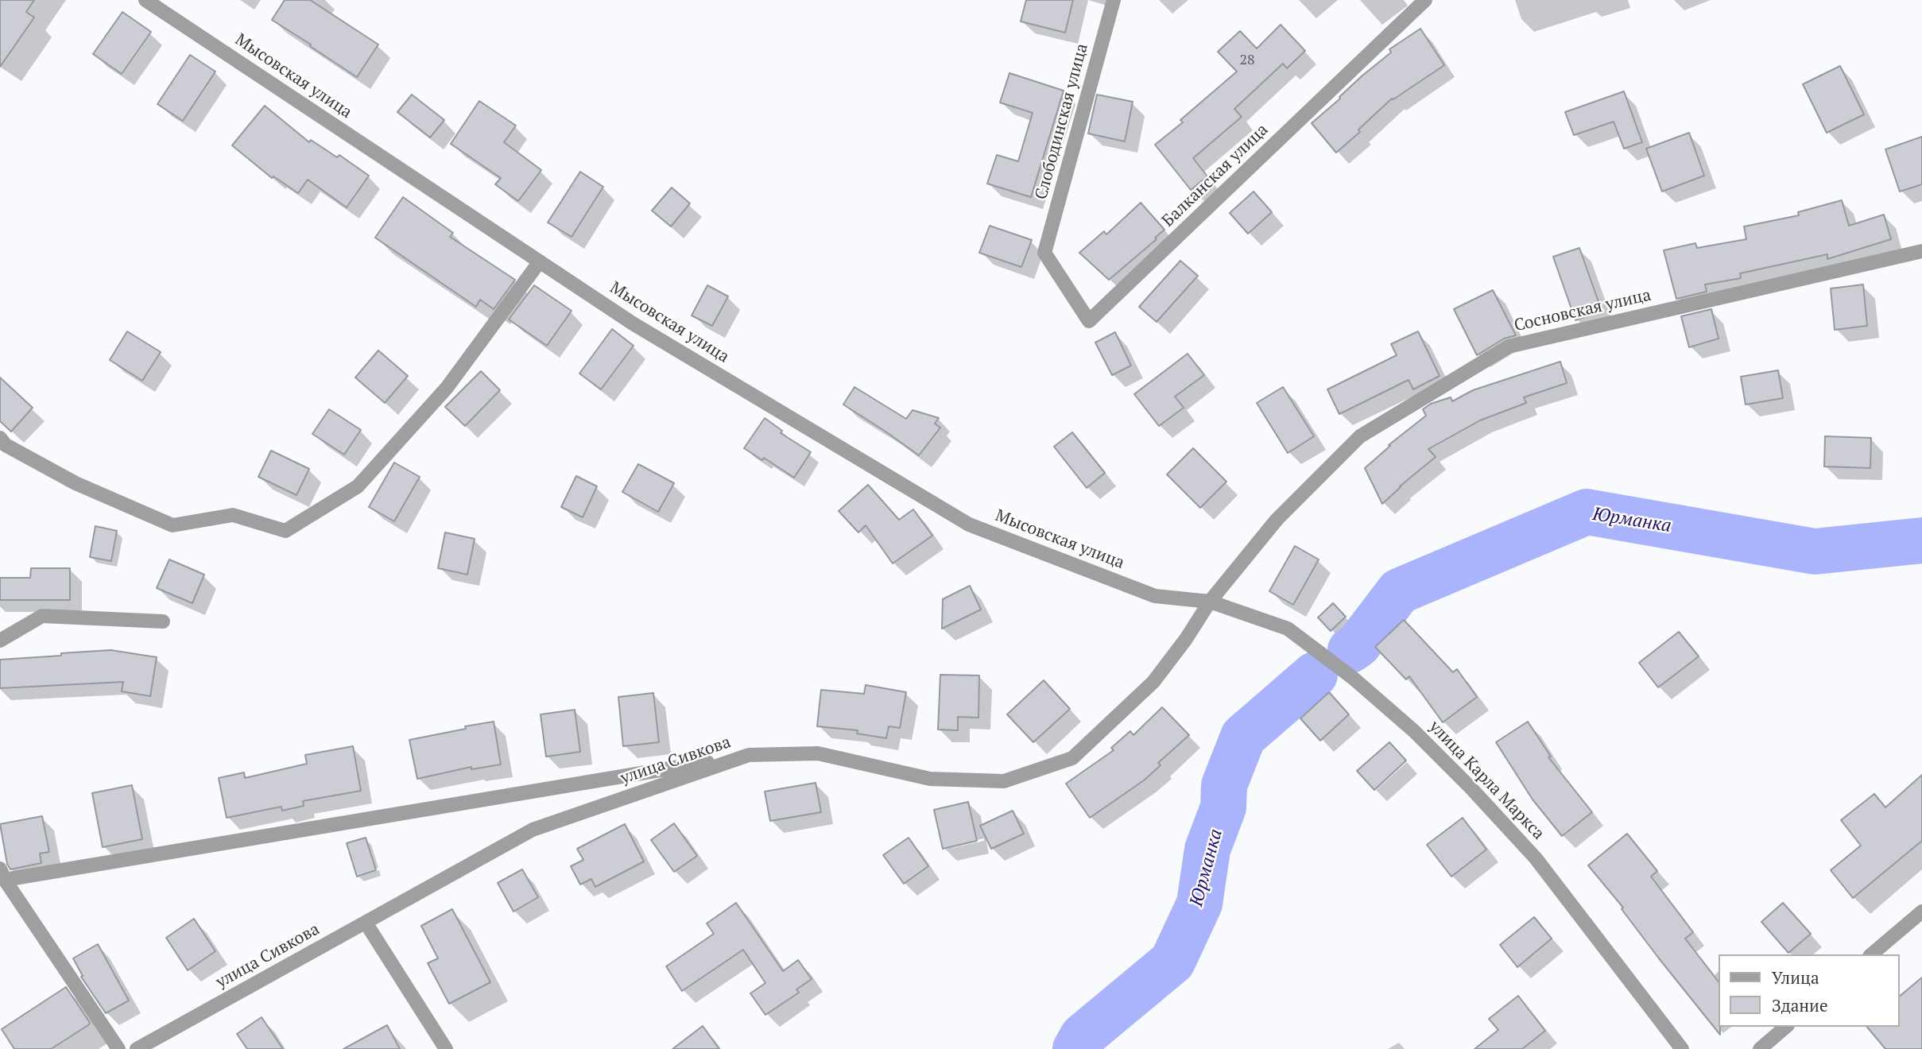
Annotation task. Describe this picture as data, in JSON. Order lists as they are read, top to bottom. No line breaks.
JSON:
{"streets":{"street":["Мысовская улица","Слободинская улица","Балканская улица","Сосновская улица","улица Сивкова","улица Карла Маркса"]},"crossings":[["Мысовская улица","Сосновская улица"],["Мысовская улица","улица Сивкова"],["Мысовская улица","улица Карла Маркса"],["Слободинская улица","Балканская улица"],["Сосновская улица","улица Сивкова"],["Сосновская улица","улица Карла Маркса"],["улица Сивкова","улица Карла Маркса"]],"water":["Юрманка"],"house_numbers":["28"],"legend":["Улица","Здание"]}
